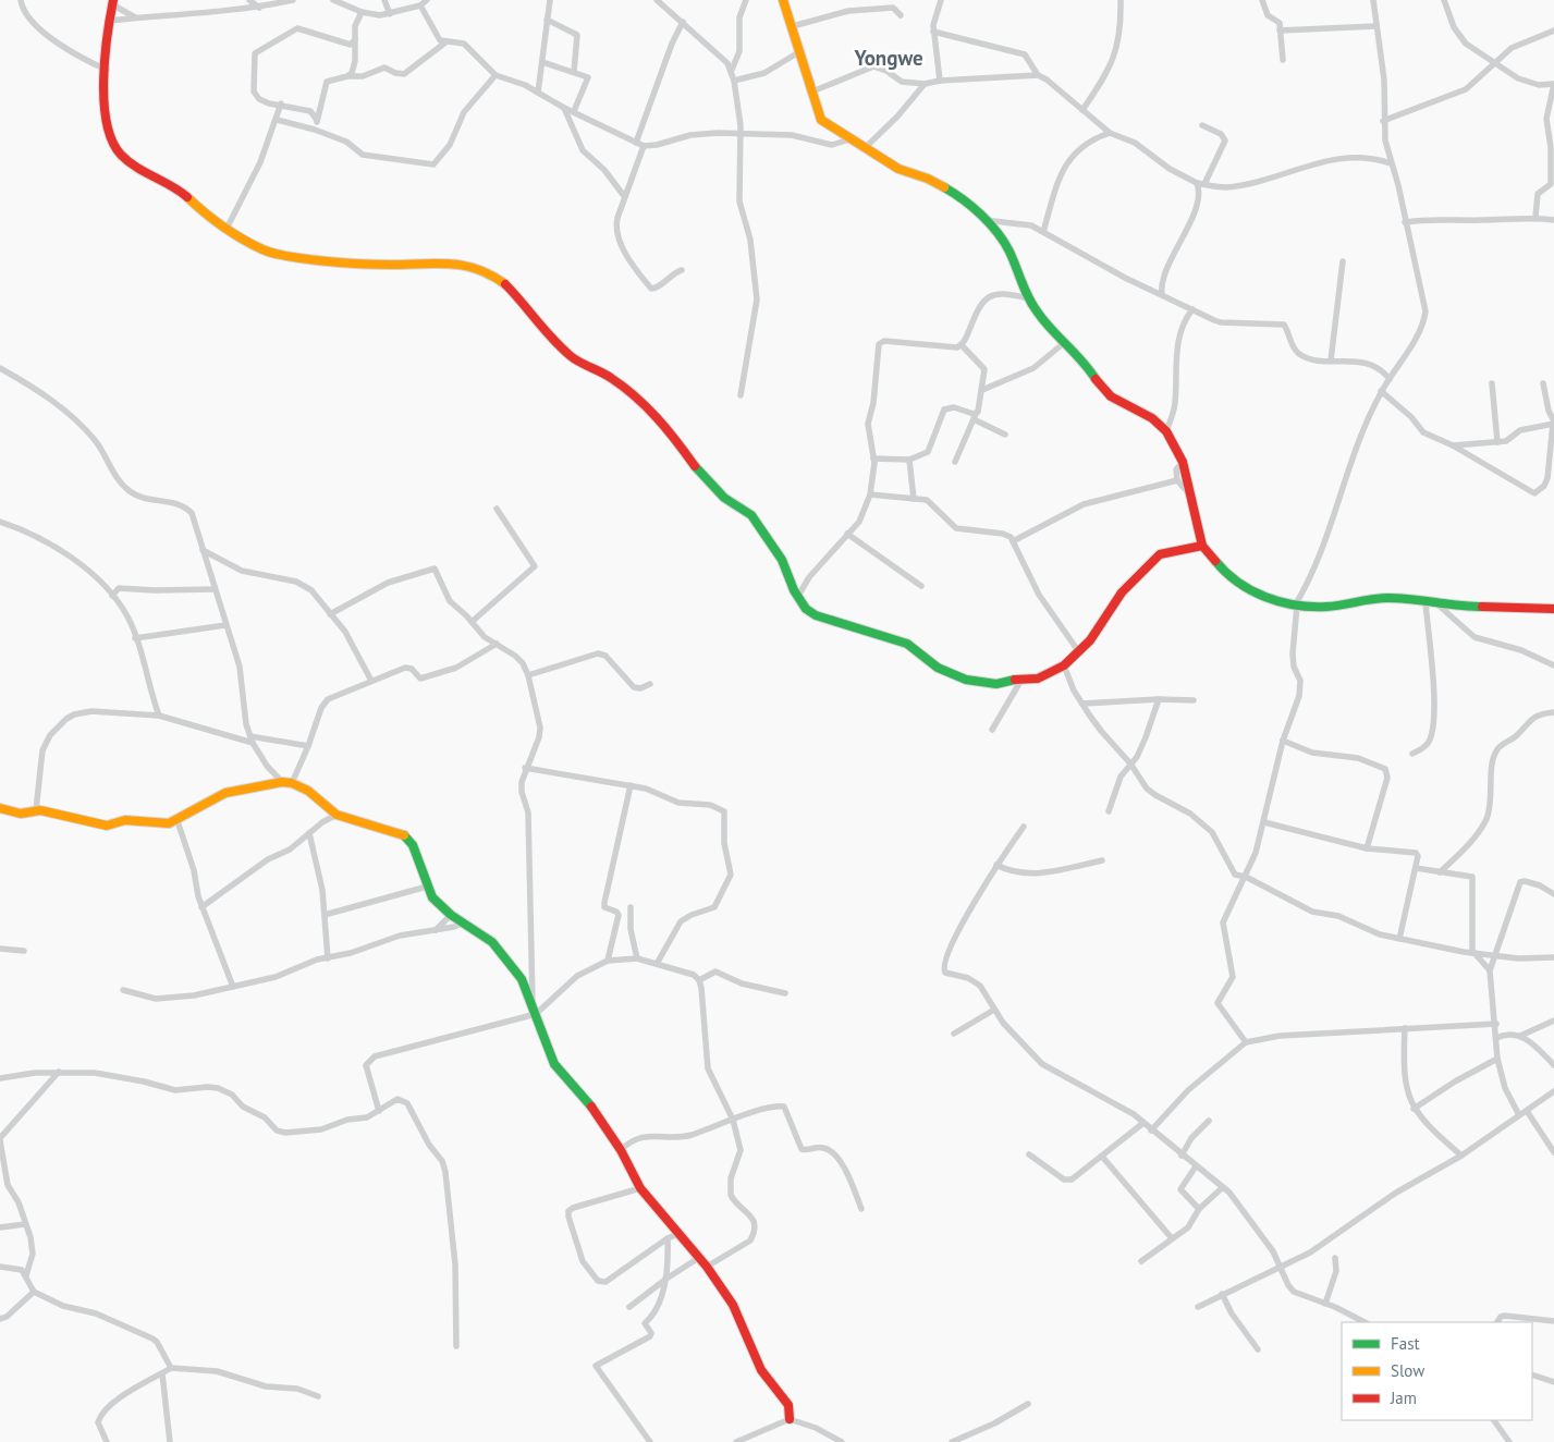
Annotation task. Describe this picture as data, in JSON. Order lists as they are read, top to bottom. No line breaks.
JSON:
{"districts":["Yongwe"],"legend":["Fast","Slow","Jam"]}
